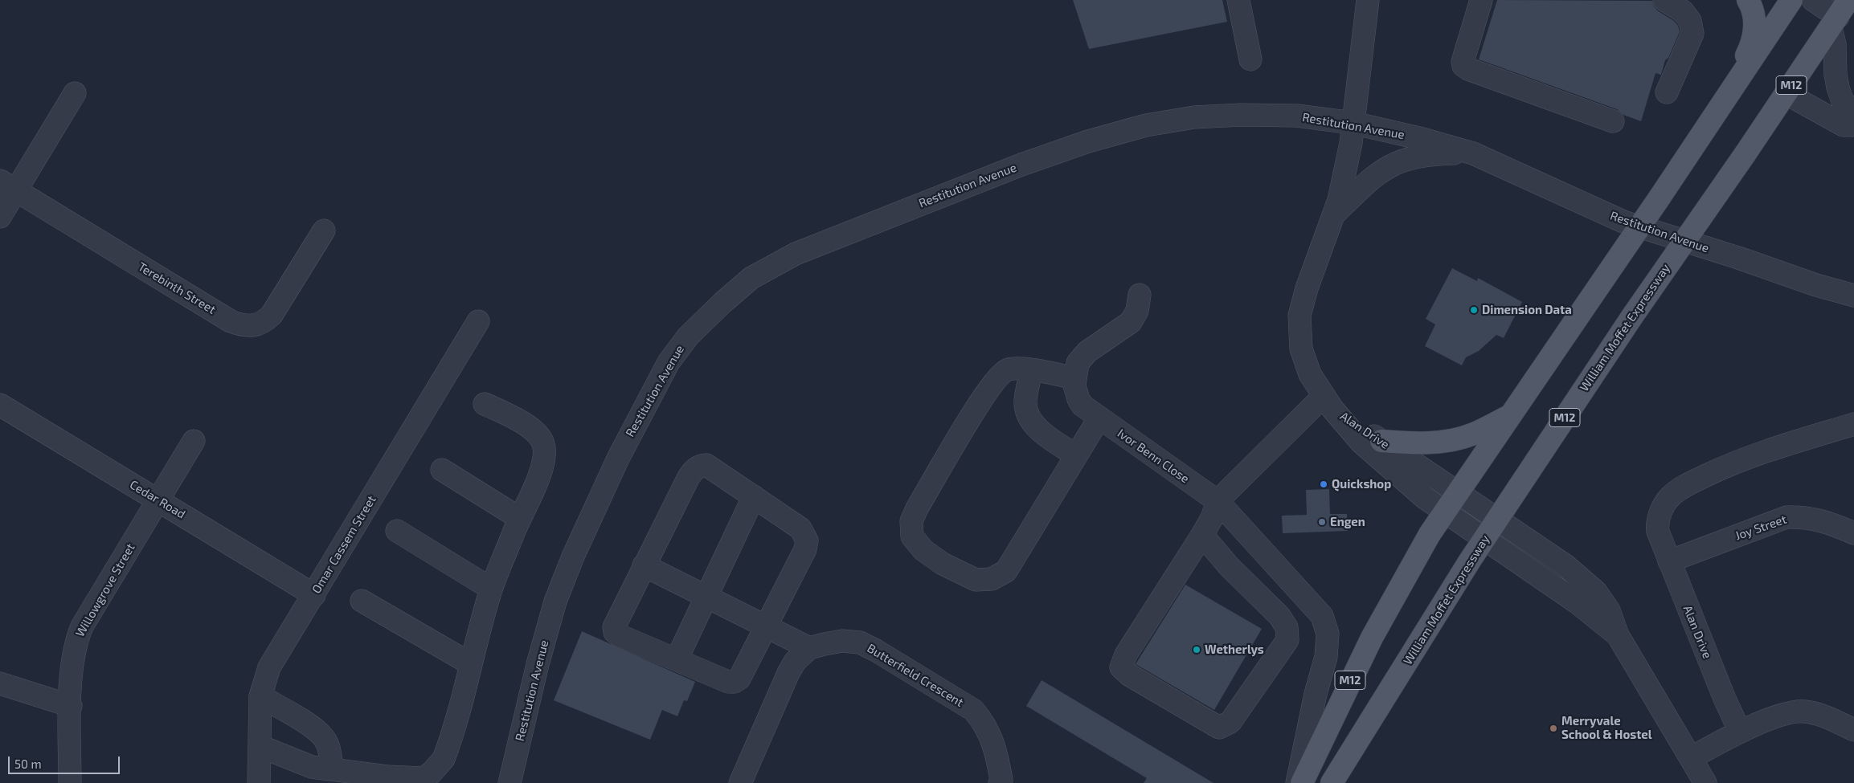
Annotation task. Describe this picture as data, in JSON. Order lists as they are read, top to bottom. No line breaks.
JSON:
{"streets":{"main road":["M12","William Moffet Expressway"],"street":["Restitution Avenue","Terebinth Street","Alan Drive","Ivor Benn Close","Cedar Road","Joy Street","Omar Cassem Street","Willowgrove Street","Butterfield Crescent"]},"crossings":[["M12","Alan Drive"],["William Moffet Expressway","Alan Drive"],["Alan Drive","Joy Street"],["Cedar Road","Omar Cassem Street"],["Cedar Road","Willowgrove Street"]],"places":["Dimension Data","Quickshop","Engen","Wetherlys","Merryvale School & Hostel"],"scale_bar":"50 m"}
